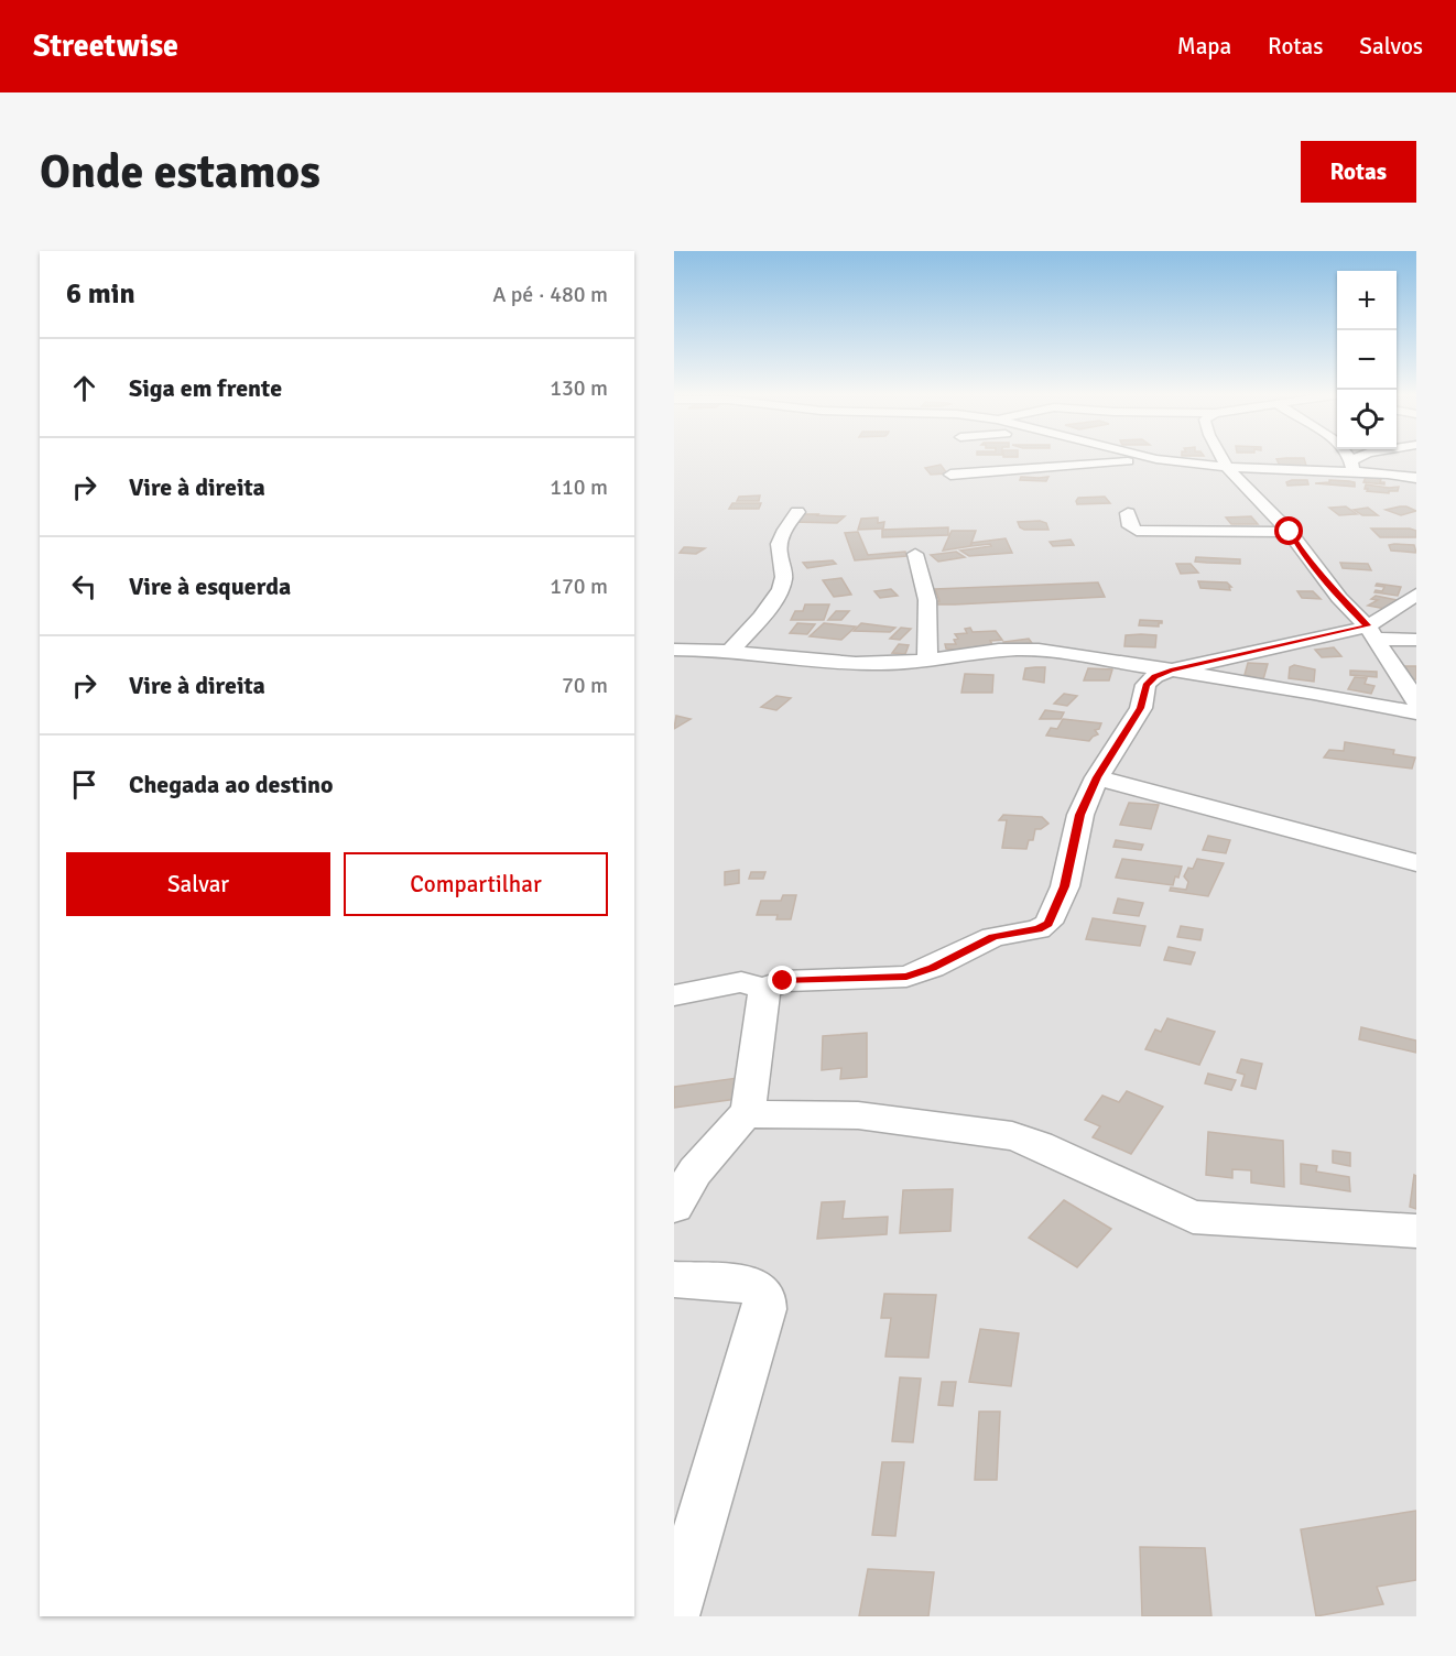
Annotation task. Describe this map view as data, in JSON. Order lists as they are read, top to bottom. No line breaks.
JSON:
{"page":{"header":"Streetwise","nav":["Mapa","Rotas","Salvos"],"buttons":["Rotas",["Salvar","Compartilhar"]],"title":"Onde estamos","heading":["6 min","A pé · 480 m"],"map_buttons":["+","−"],"list":[["Siga em frente","130 m"],["Vire à direita","110 m"],["Vire à esquerda","170 m"],["Vire à direita","70 m"],"Chegada ao destino"]}}
